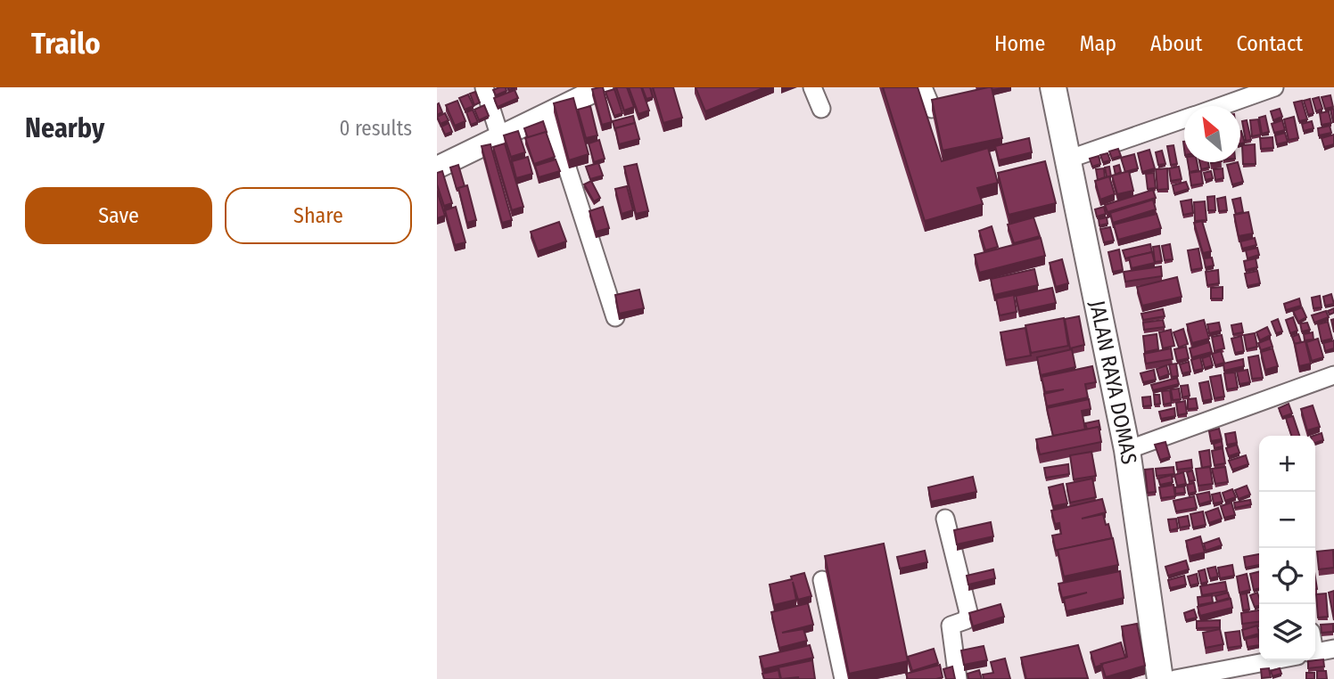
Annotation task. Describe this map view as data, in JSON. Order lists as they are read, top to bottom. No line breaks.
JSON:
{"streets":{"highway":["JALAN RAYA DOMAS"]},"north":"top left","page":{"header":"Trailo","nav":["Home","Map","About","Contact"],"heading":["Nearby","0 results"],"buttons":["Save","Share"],"map_buttons":["+","−"]}}
